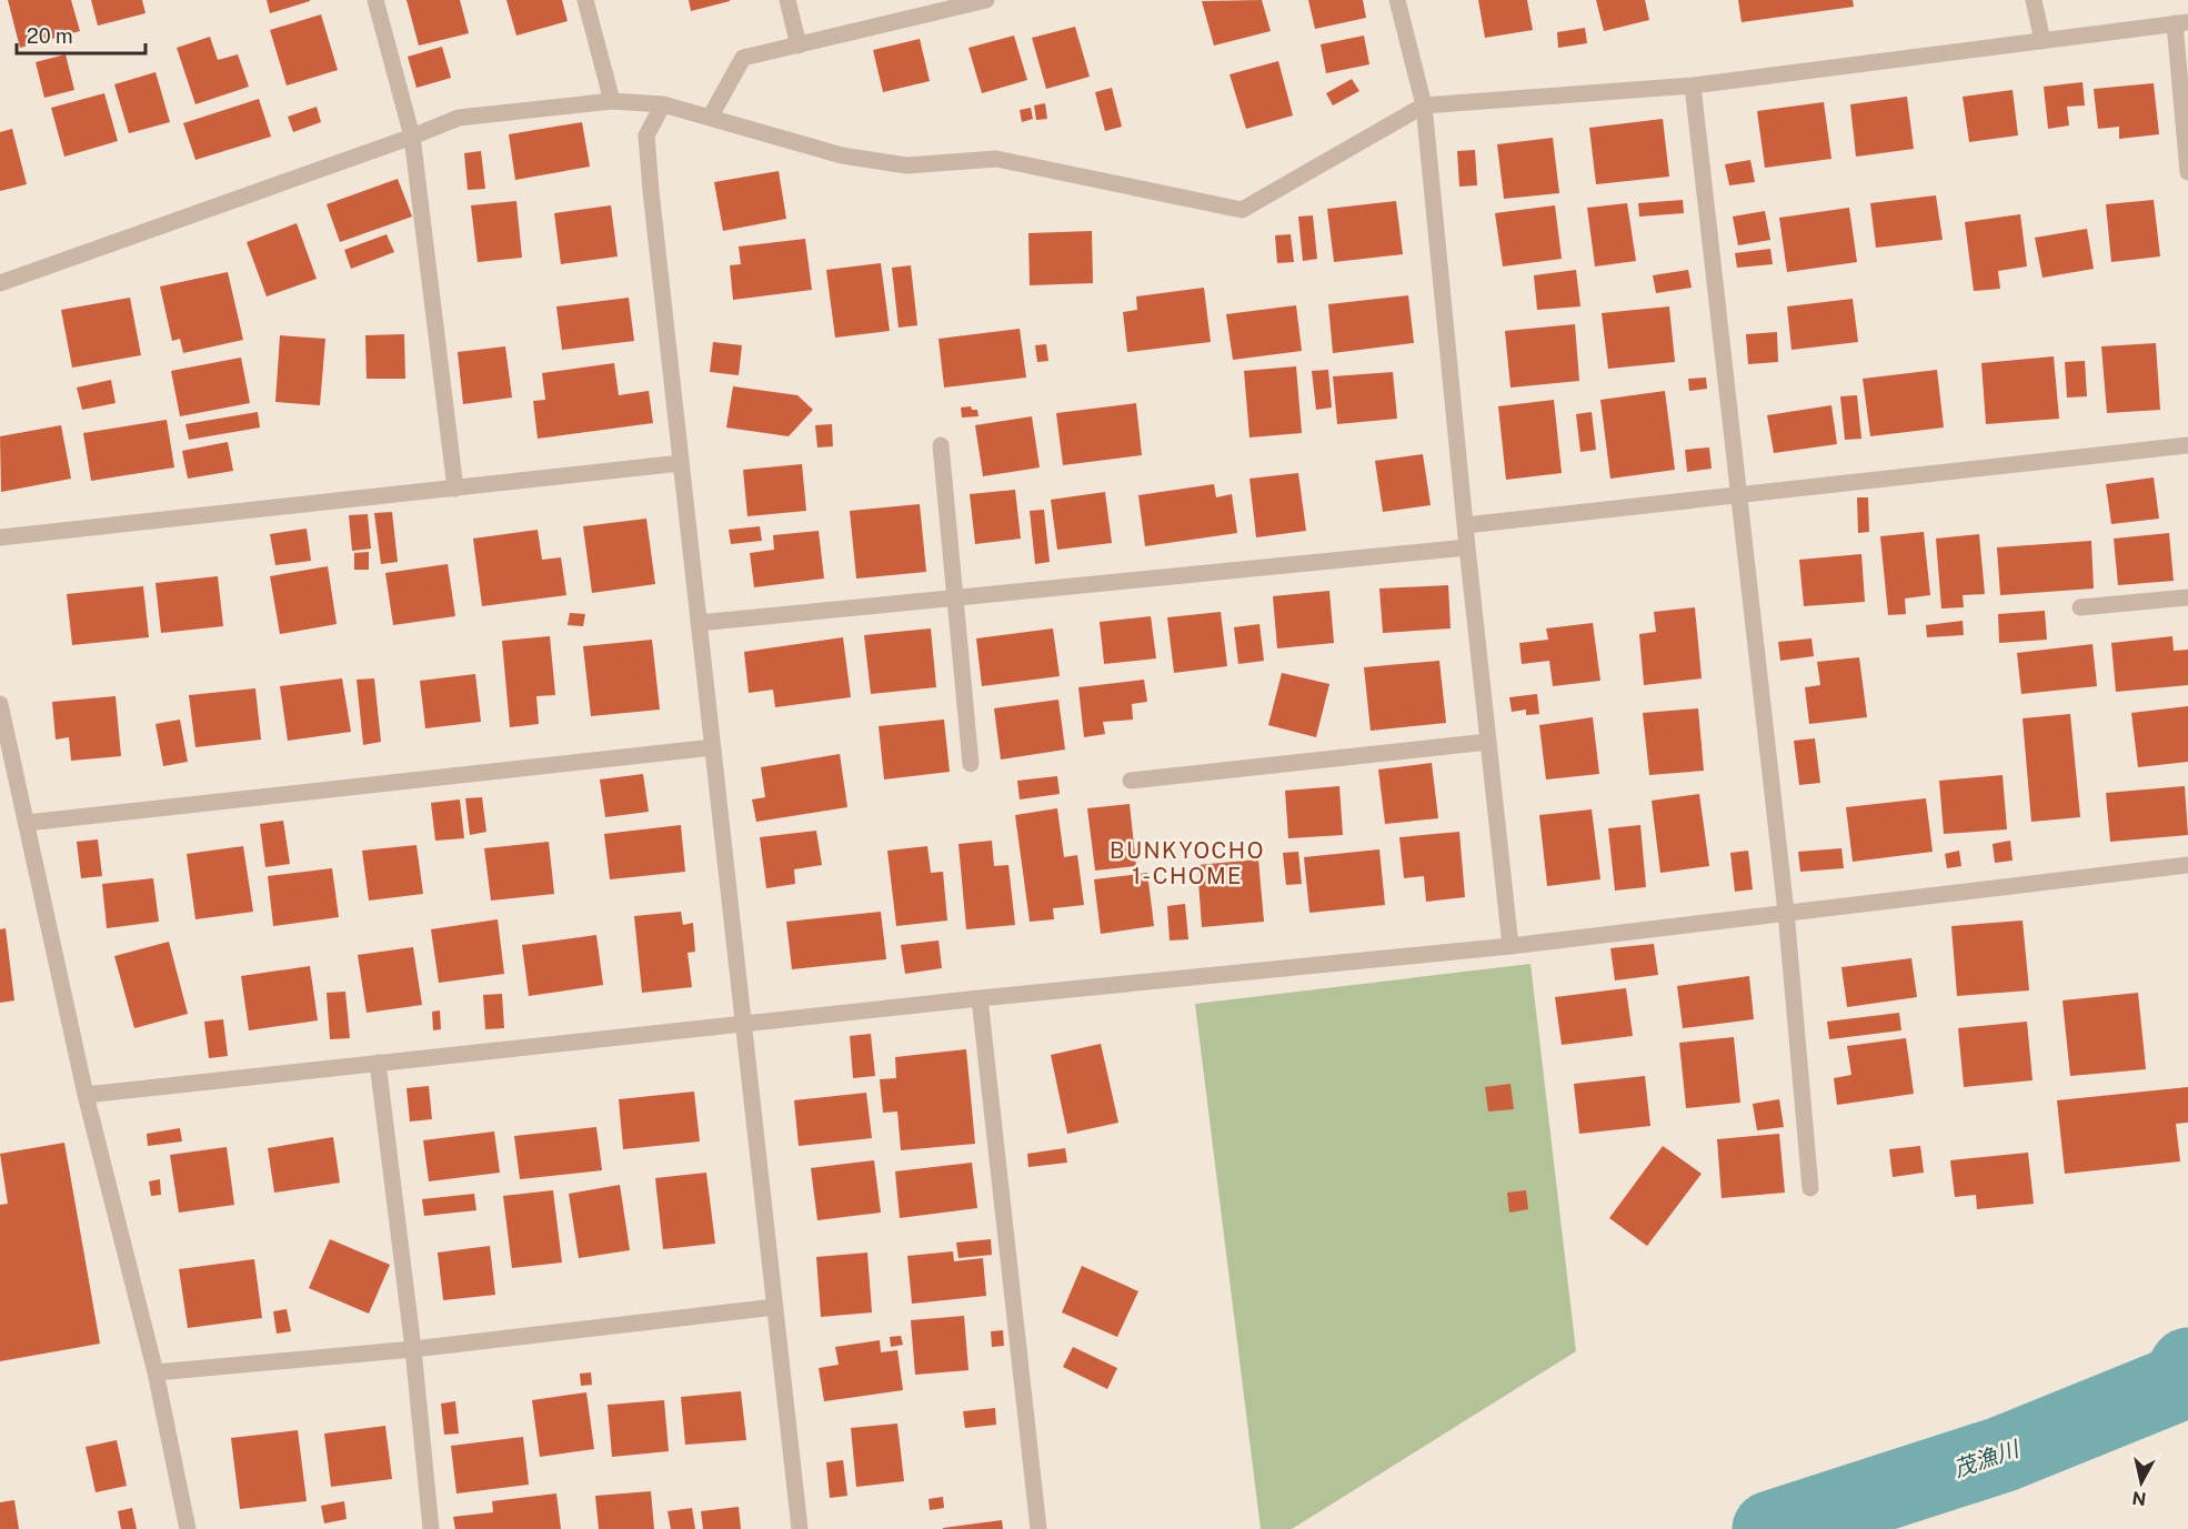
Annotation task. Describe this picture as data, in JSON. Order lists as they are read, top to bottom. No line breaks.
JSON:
{"districts":["BUNKYOCHO 1-CHOME"],"water":["茂漁川"],"scale_bar":"20 m","north":"bottom"}
